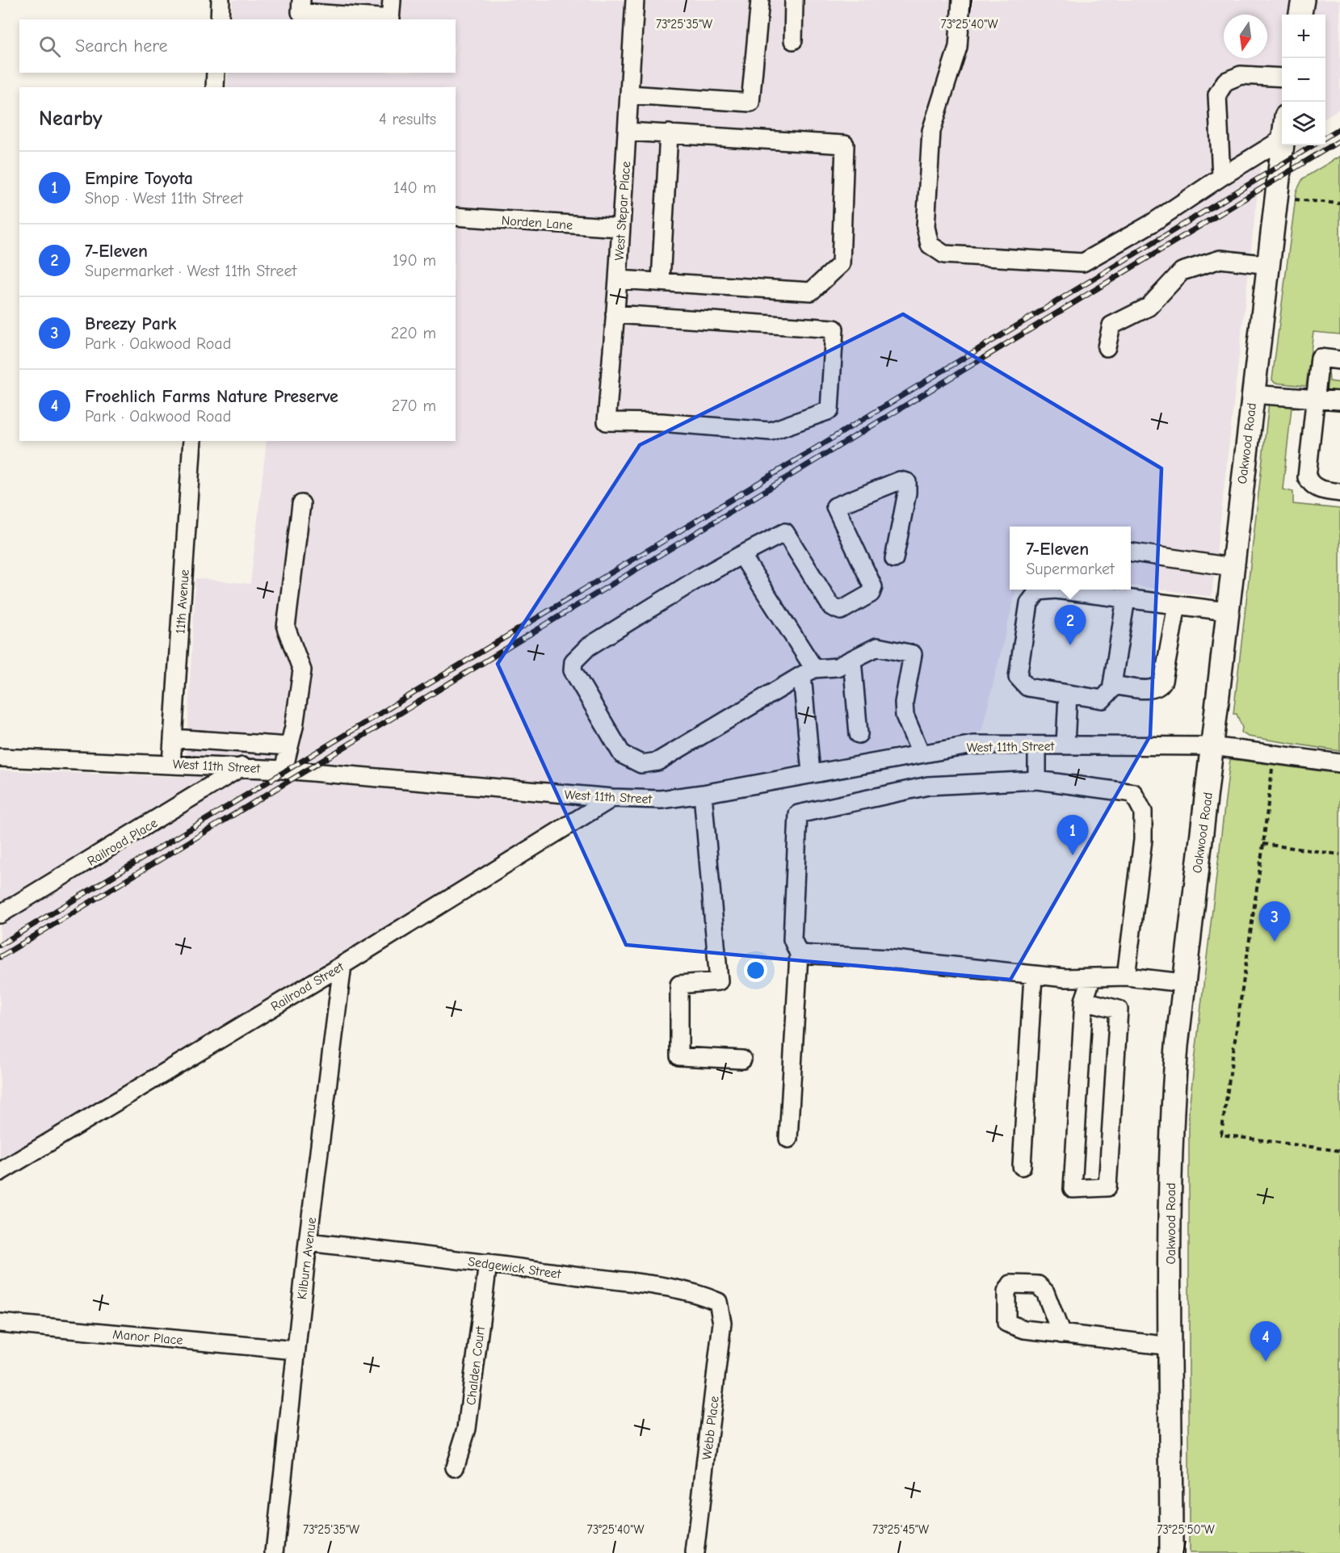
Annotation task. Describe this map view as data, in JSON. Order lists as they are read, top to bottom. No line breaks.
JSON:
{"streets":{"main road":["Oakwood Road"],"street":["West Stepar Place","Norden Lane","11th Avenue","West 11th Street","Railroad Place","Railroad Street","Kilburn Avenue","Sedgewick Street","Manor Place","Chalden Court","Webb Place"]},"crossings":[["West Stepar Place","Norden Lane"],["Oakwood Road","West 11th Street"],["11th Avenue","West 11th Street"],["West 11th Street","Railroad Place"],["West 11th Street","Railroad Street"],["Railroad Street","Kilburn Avenue"],["Kilburn Avenue","Sedgewick Street"],["Kilburn Avenue","Manor Place"],["Sedgewick Street","Chalden Court"],["Sedgewick Street","Webb Place"]],"north":"bottom","page":{"map_buttons":["+","−"],"search":"Search here","heading":["Nearby","4 results"],"list":[{"mark":"1","name":"Empire Toyota","note":"Shop · West 11th Street","value":"140 m"},{"mark":"2","name":"7-Eleven","note":"Supermarket · West 11th Street","value":"190 m"},{"mark":"3","name":"Breezy Park","note":"Park · Oakwood Road","value":"220 m"},{"mark":"4","name":"Froehlich Farms Nature Preserve","note":"Park · Oakwood Road","value":"270 m"}],"popup":["7-Eleven","Supermarket"],"pins":["2","1","3","4"]},"coordinates":["73°25'35\"W","73°25'40\"W","73°25'45\"W","73°25'50\"W"]}
